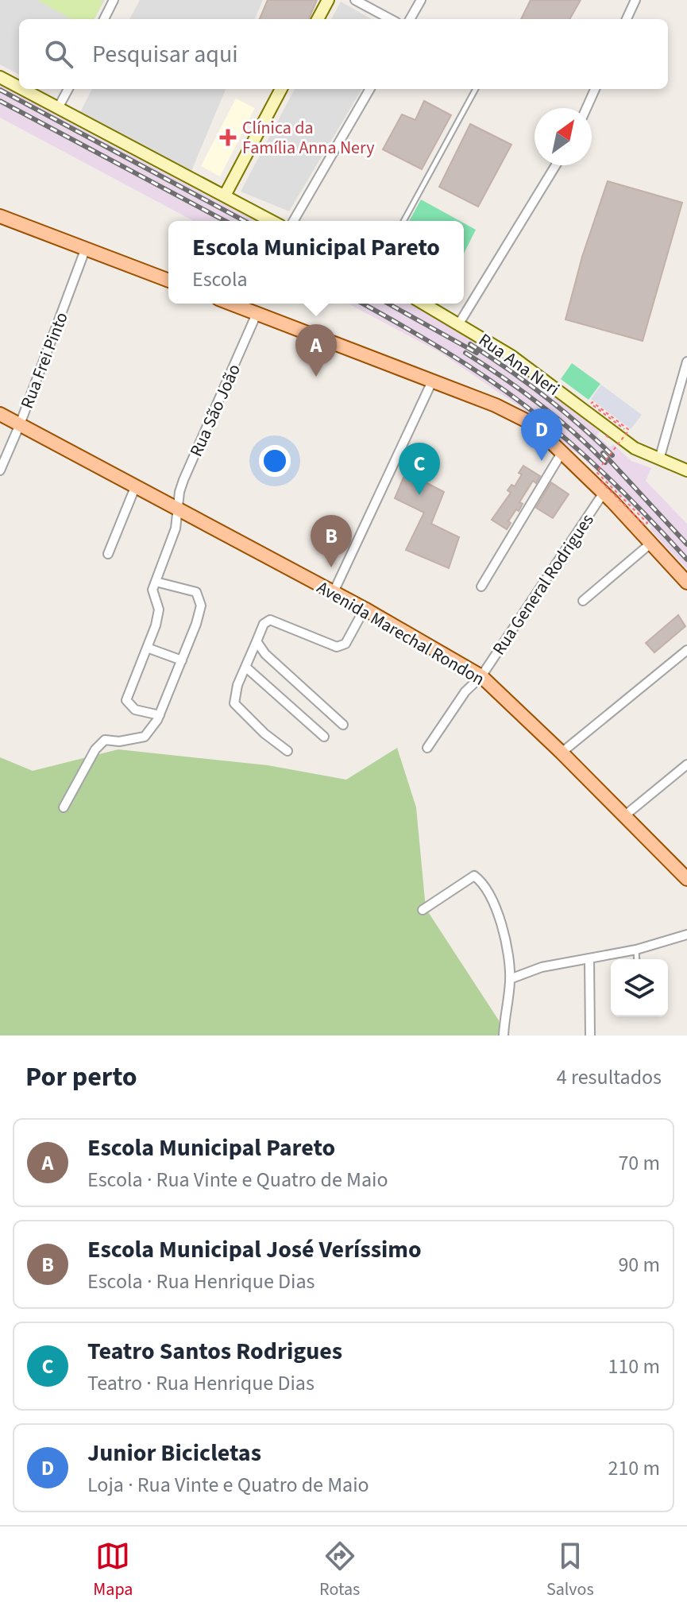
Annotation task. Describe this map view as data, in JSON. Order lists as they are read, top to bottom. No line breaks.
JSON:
{"streets":{"main road":["Rua Ana Neri","Avenida Marechal Rondon"],"street":["Rua Frei Pinto","Rua São João","Rua General Rodrigues"]},"crossings":[["Rua Frei Pinto","Avenida Marechal Rondon"],["Rua São João","Avenida Marechal Rondon"],["Rua General Rodrigues","Avenida Marechal Rondon"]],"places":{"health":["Clínica da Família Anna Nery"]},"north":"top right","page":{"search":"Pesquisar aqui","popup":["Escola Municipal Pareto","Escola"],"pins":["A","D","C","B"],"heading":["Por perto","4 resultados"],"list":[{"mark":"A","name":"Escola Municipal Pareto","note":"Escola · Rua Vinte e Quatro de Maio","value":"70 m"},{"mark":"B","name":"Escola Municipal José Veríssimo","note":"Escola · Rua Henrique Dias","value":"90 m"},{"mark":"C","name":"Teatro Santos Rodrigues","note":"Teatro · Rua Henrique Dias","value":"110 m"},{"mark":"D","name":"Junior Bicicletas","note":"Loja · Rua Vinte e Quatro de Maio","value":"210 m"}],"nav":["Mapa","Rotas","Salvos"]}}
